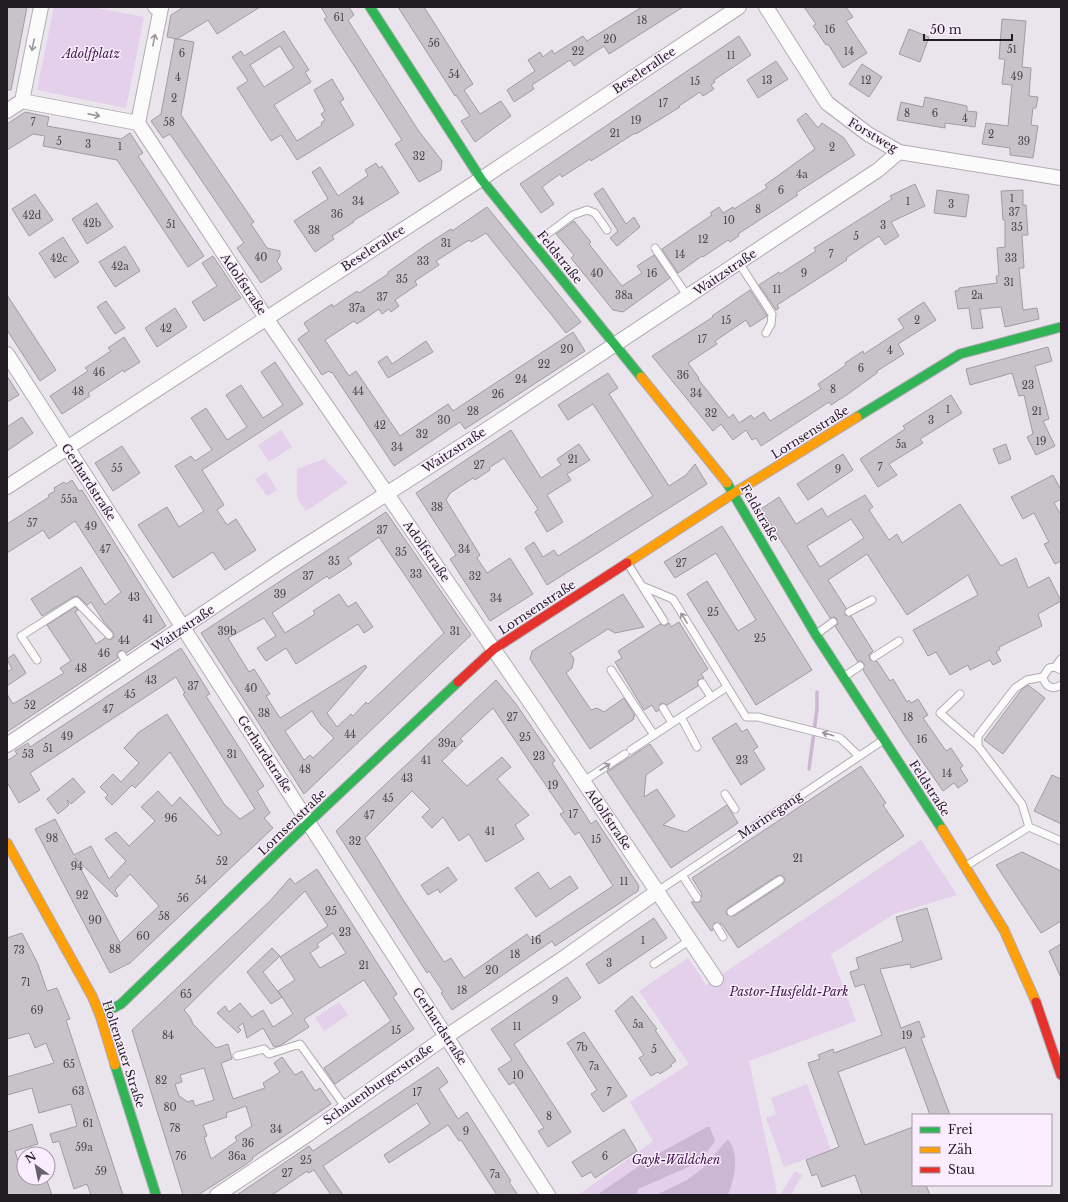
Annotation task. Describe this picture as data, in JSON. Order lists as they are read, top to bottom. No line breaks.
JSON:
{"streets":{"street":["Beselerallee","Forstweg","Feldstraße","Waitzstraße","Adolfstraße","Lornsenstraße","Gerhardstraße","Holtenauer Straße","Schauenburgerstraße"],"lane":["Marinegang"]},"crossings":[["Beselerallee","Feldstraße"],["Beselerallee","Adolfstraße"],["Beselerallee","Gerhardstraße"],["Forstweg","Waitzstraße"],["Feldstraße","Waitzstraße"],["Feldstraße","Lornsenstraße"],["Feldstraße","Marinegang"],["Waitzstraße","Adolfstraße"],["Waitzstraße","Gerhardstraße"],["Adolfstraße","Lornsenstraße"],["Adolfstraße","Marinegang"],["Adolfstraße","Schauenburgerstraße"],["Lornsenstraße","Gerhardstraße"],["Lornsenstraße","Holtenauer Straße"],["Gerhardstraße","Schauenburgerstraße"],["Marinegang","Schauenburgerstraße"]],"parks":["Adolfplatz","Pastor-Husfeldt-Park","Gayk-Wäldchen"],"house_numbers":["61","18","16","20","56","51","22","14","6","11","54","49","4","13","12","15","2","17","8","6","4","19","7","58","21","2","5","39","3","1","2","32","4a","6","1","34","1","3","8","37","36","42d","10","42b","51","3","35","38","5","12","31","14","7","40","42c","33","33","42a","40","16","9","35","31","11","38a","2a","37","37a","15","2","42","17","20","4","22","6","46","36","24","23","8","48","44","34","26","1","28","21","32","30","3","42","32","19","5a","34","21","27","7","55","9","55a","38","57","49","37","47","34","35","35","27","33","37","32","39","43","34","25","41","39b","31","25","44","46","48","43","37","40","45","52","47","38","27","18","44","49","25","16","39a","51","53","31","23","41","23","48","14","43","19","45","17","47","96","41","98","15","32","21","52","94","54","11","92","56","25","58","90","23","60","16","1","88","73","18","3","21","20","71","18","65","9","69","5a","11","15","84","19","7b","5","65","7a","10","82","63","17","7","80","8","61","78","34","9","36","59a","76","36a","6","25","59","27","7a"],"legend":["Frei","Zäh","Stau"],"scale_bar":"50 m","north":"top left"}
